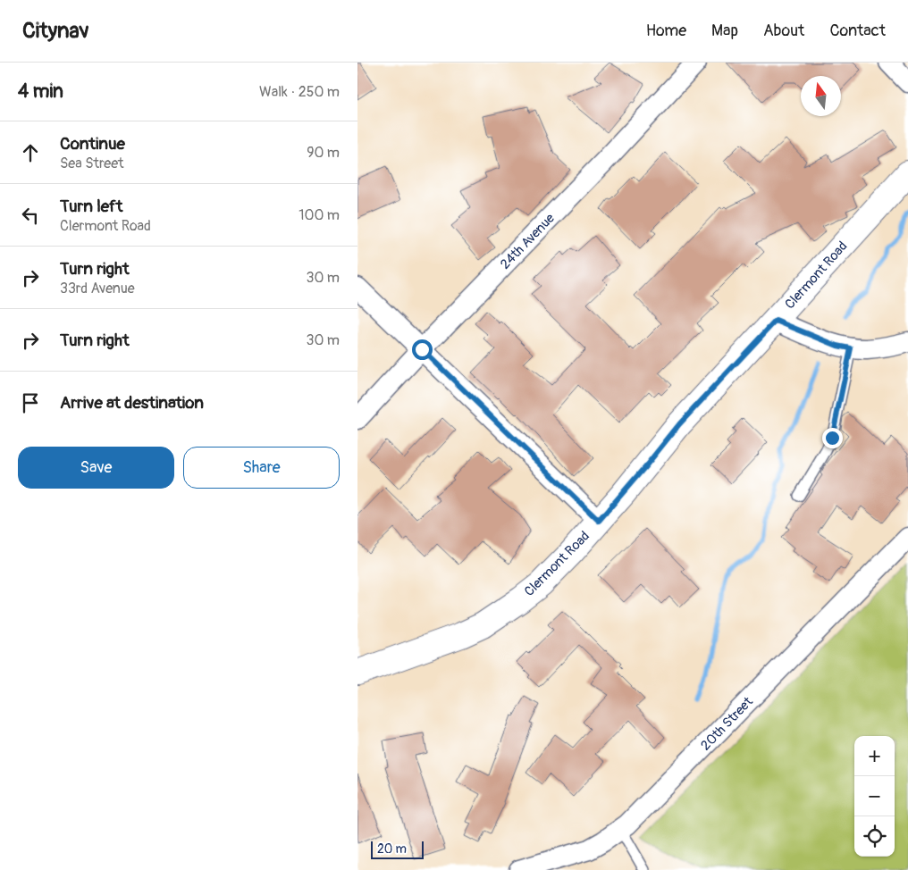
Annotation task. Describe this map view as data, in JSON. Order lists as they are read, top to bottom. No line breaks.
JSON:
{"streets":{"street":["24th Avenue","Clermont Road","20th Street"]},"scale_bar":"20 m","north":"top","page":{"header":"Citynav","nav":["Home","Map","About","Contact"],"heading":["4 min","Walk · 250 m"],"list":[["Continue","Sea Street","90 m"],["Turn left","Clermont Road","100 m"],["Turn right","33rd Avenue","30 m"],["Turn right","30 m"],"Arrive at destination"],"buttons":["Save","Share"],"map_buttons":["+","−"],"scale":"20 m"}}
